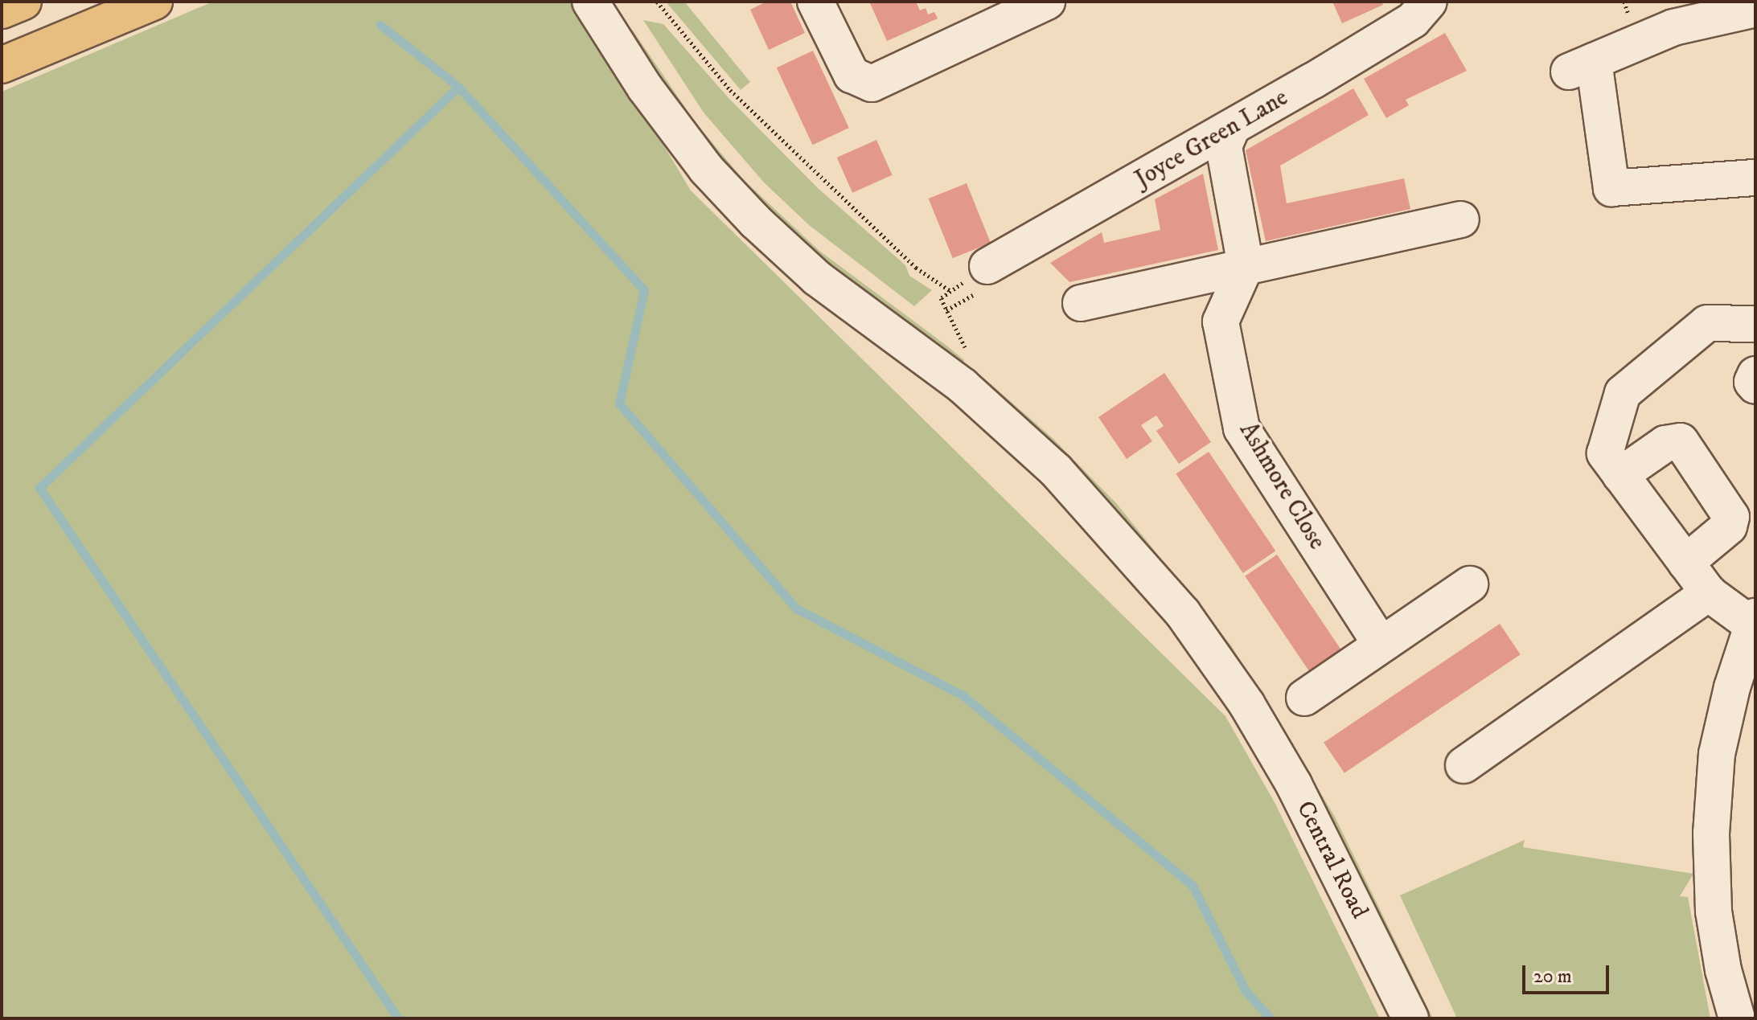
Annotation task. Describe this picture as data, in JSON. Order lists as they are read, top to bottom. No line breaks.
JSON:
{"streets":{"street":["Joyce Green Lane","Ashmore Close","Central Road"]},"scale_bar":"20 m"}
